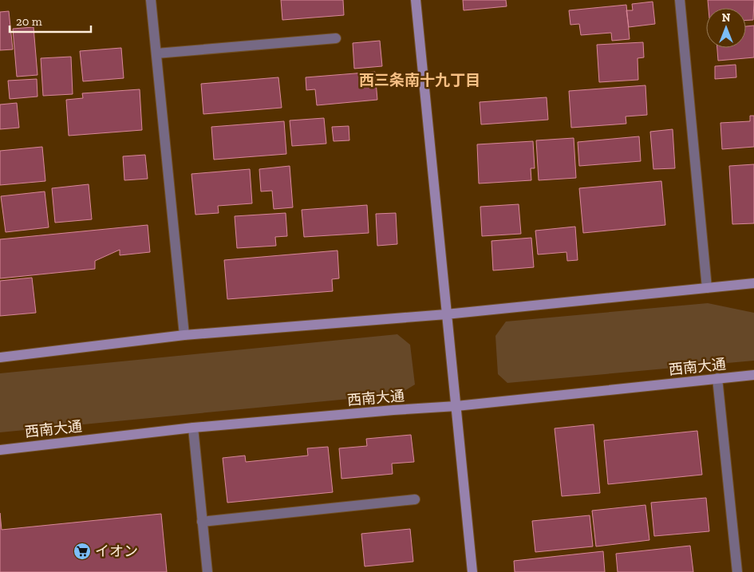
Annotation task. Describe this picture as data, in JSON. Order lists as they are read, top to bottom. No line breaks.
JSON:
{"streets":{"street":["西南大通"]},"districts":["西三条南十九丁目"],"places":{"supermarket":["イオン"]},"scale_bar":"20 m","north":"top"}
